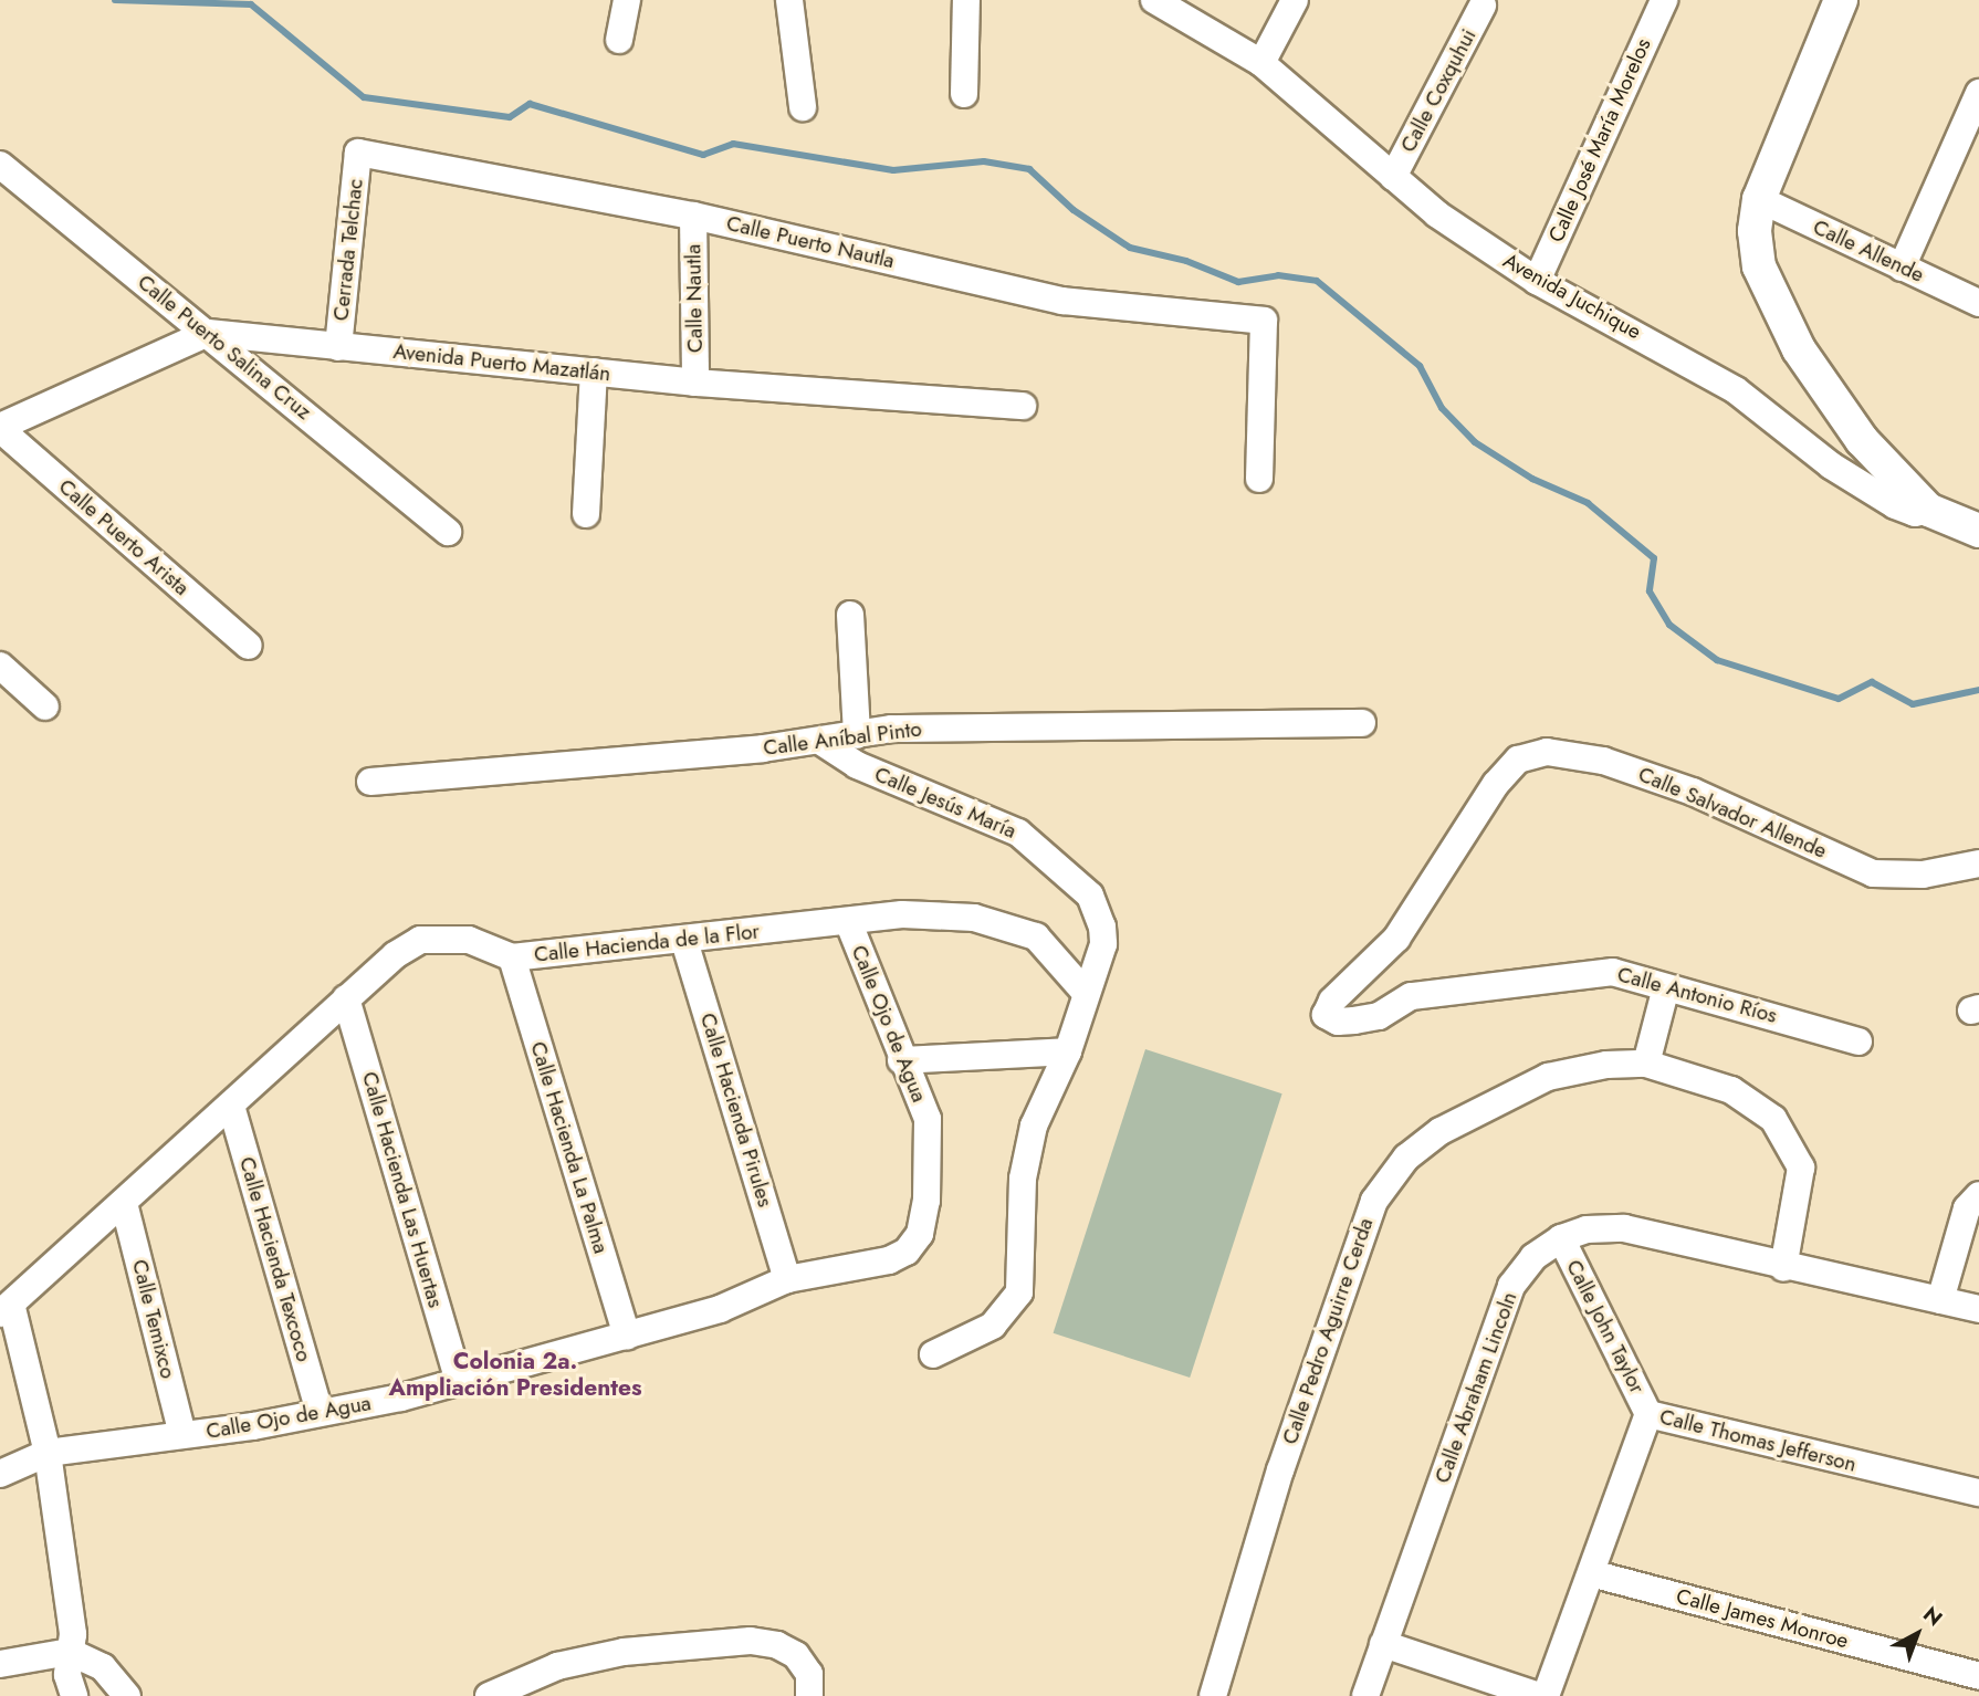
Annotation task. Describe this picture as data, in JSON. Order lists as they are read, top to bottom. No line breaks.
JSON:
{"streets":{"street":["Calle Coxquhui","Calle José María Morelos","Calle Puerto Nautla","Cerrada Telchac","Calle Allende","Avenida Juchique","Calle Nautla","Calle Puerto Salina Cruz","Avenida Puerto Mazatlán","Calle Puerto Arista","Calle Aníbal Pinto","Calle Jesús María","Calle Salvador Allende","Calle Hacienda de la Flor","Calle Antonio Ríos","Calle Ojo de Agua","Calle Hacienda Pirules","Calle Hacienda La Palma","Calle Hacienda Las Huertas","Calle Hacienda Texcoco","Calle Temixco","Calle John Taylor","Calle Pedro Aguirre Cerda","Calle Abraham Lincoln","Calle Thomas Jefferson","Calle James Monroe"]},"crossings":[["Calle Coxquhui","Avenida Juchique"],["Calle José María Morelos","Avenida Juchique"],["Calle Puerto Nautla","Cerrada Telchac"],["Calle Puerto Nautla","Calle Nautla"],["Cerrada Telchac","Avenida Puerto Mazatlán"],["Calle Nautla","Avenida Puerto Mazatlán"],["Calle Puerto Salina Cruz","Avenida Puerto Mazatlán"],["Calle Aníbal Pinto","Calle Jesús María"],["Calle Jesús María","Calle Hacienda de la Flor"],["Calle Salvador Allende","Calle Antonio Ríos"],["Calle Hacienda de la Flor","Calle Ojo de Agua"],["Calle Hacienda de la Flor","Calle Hacienda Pirules"],["Calle Hacienda de la Flor","Calle Hacienda La Palma"],["Calle Hacienda de la Flor","Calle Hacienda Las Huertas"],["Calle Hacienda de la Flor","Calle Hacienda Texcoco"],["Calle Hacienda de la Flor","Calle Temixco"],["Calle Ojo de Agua","Calle Hacienda Pirules"],["Calle Ojo de Agua","Calle Hacienda La Palma"],["Calle Ojo de Agua","Calle Hacienda Las Huertas"],["Calle Ojo de Agua","Calle Hacienda Texcoco"],["Calle Ojo de Agua","Calle Temixco"],["Calle John Taylor","Calle Abraham Lincoln"],["Calle John Taylor","Calle Thomas Jefferson"],["Calle Pedro Aguirre Cerda","Calle Abraham Lincoln"],["Calle Thomas Jefferson","Calle James Monroe"]],"districts":["Colonia 2a. Ampliación Presidentes"],"north":"top right"}
